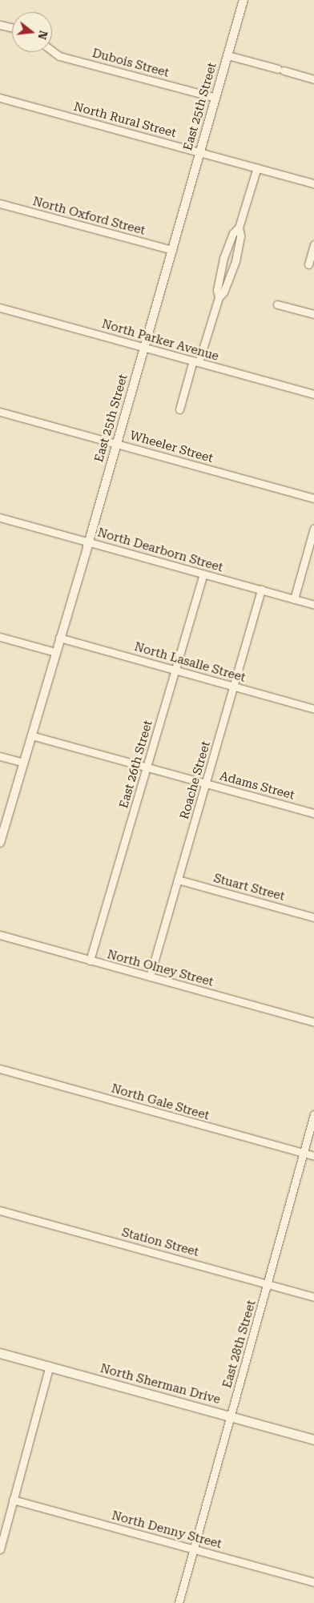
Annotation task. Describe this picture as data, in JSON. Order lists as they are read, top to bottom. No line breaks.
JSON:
{"streets":{"main road":["North Sherman Drive"],"street":["Dubois Street","East 25th Street","North Rural Street","North Oxford Street","North Parker Avenue","Wheeler Street","North Dearborn Street","North Lasalle Street","East 26th Street","Roache Street","Adams Street","Stuart Street","North Olney Street","North Gale Street","Station Street","East 28th Street","North Denny Street"]},"crossings":[["Dubois Street","East 25th Street"],["East 25th Street","North Rural Street"],["East 25th Street","North Oxford Street"],["East 25th Street","North Parker Avenue"],["East 25th Street","Wheeler Street"],["East 25th Street","North Dearborn Street"],["East 25th Street","North Lasalle Street"],["East 25th Street","Adams Street"],["North Dearborn Street","East 26th Street"],["North Dearborn Street","Roache Street"],["North Lasalle Street","East 26th Street"],["North Lasalle Street","Roache Street"],["East 26th Street","Adams Street"],["East 26th Street","North Olney Street"],["Roache Street","Adams Street"],["Roache Street","Stuart Street"],["Roache Street","North Olney Street"],["North Gale Street","East 28th Street"],["Station Street","East 28th Street"],["East 28th Street","North Sherman Drive"],["East 28th Street","North Denny Street"]],"north":"right"}
